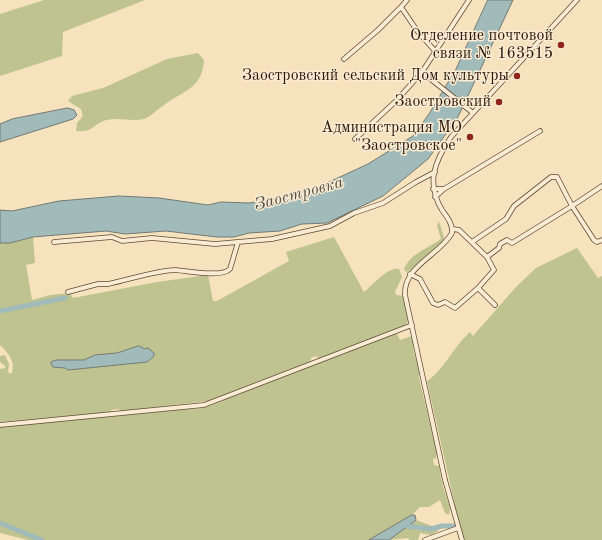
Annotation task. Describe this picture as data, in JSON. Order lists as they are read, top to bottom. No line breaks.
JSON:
{"water":["Заостровка"],"places":["Отделение почтовой связи № 163515","Заостровский сельский Дом культуры","Заостровский","Администрация МО \"Заостровское\""]}
